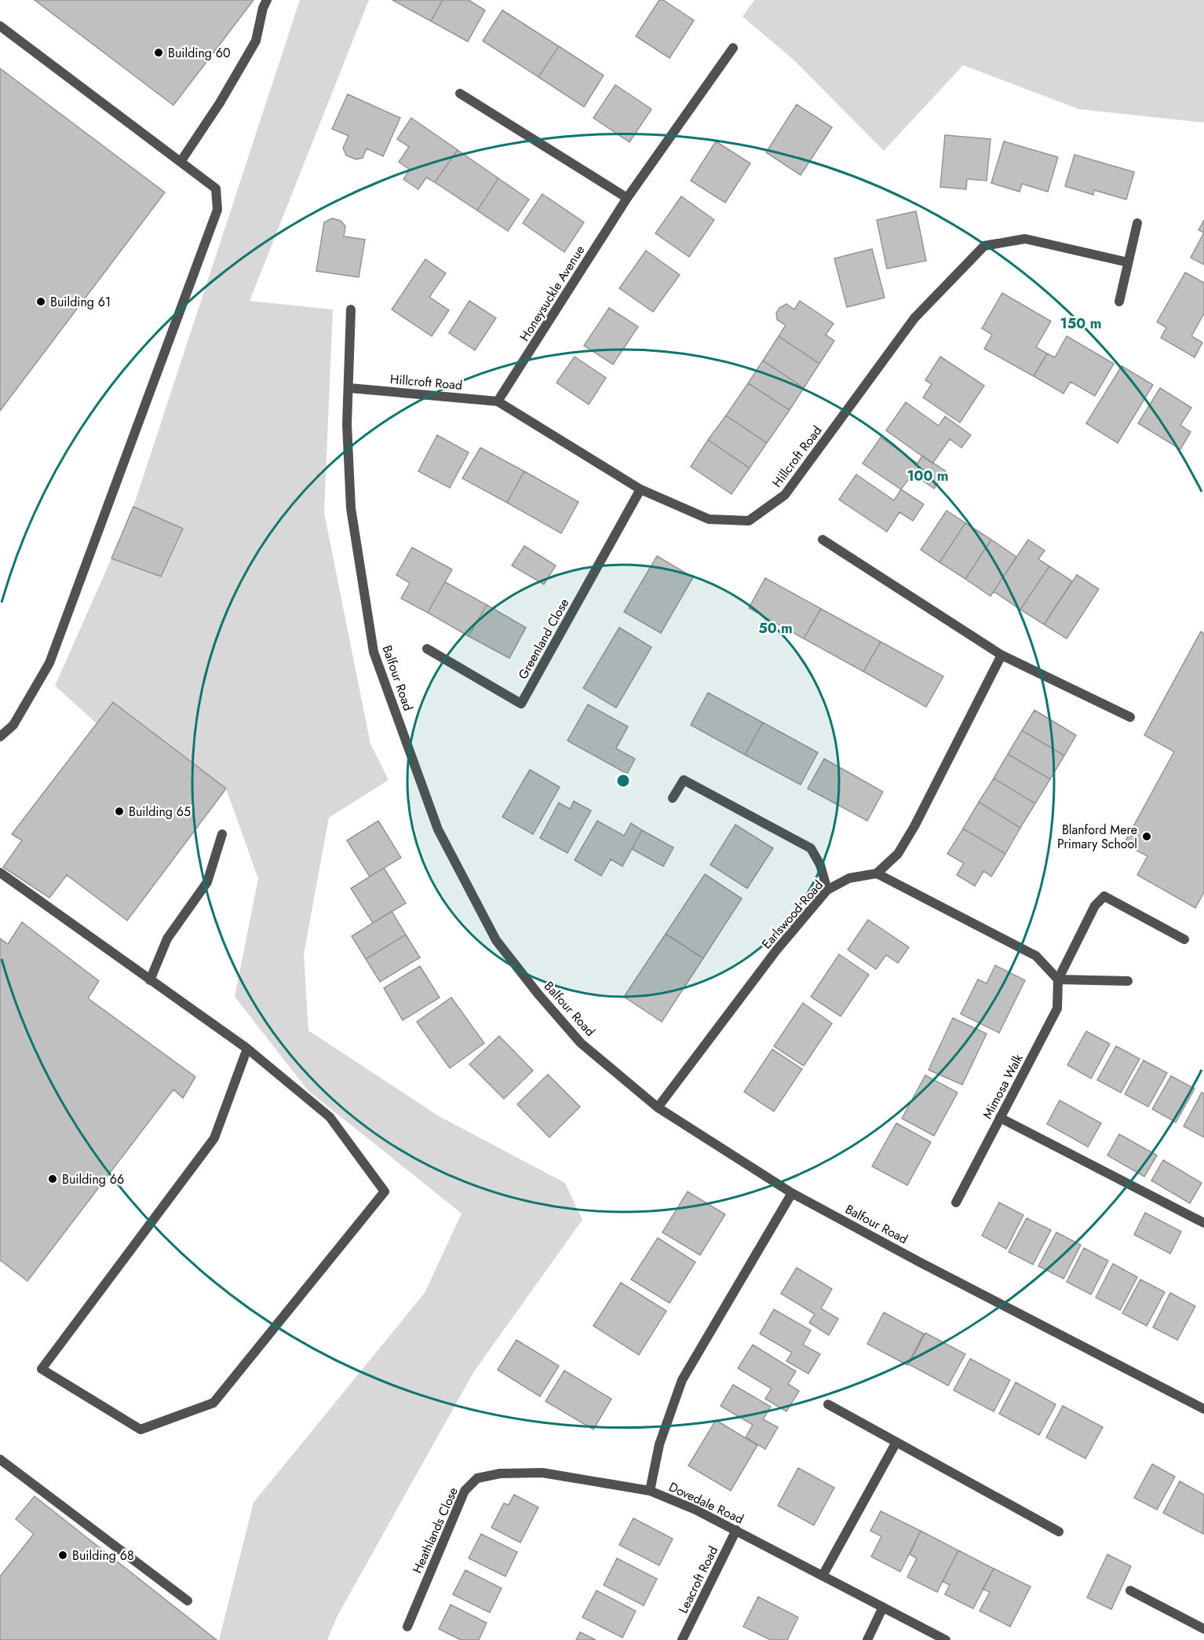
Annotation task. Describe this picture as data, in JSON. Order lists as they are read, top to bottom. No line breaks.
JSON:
{"streets":{"street":["Honeysuckle Avenue","Hillcroft Road","Greenland Close","Balfour Road","Earlswood Road","Mimosa Walk","Dovedale Road","Heathlands Close","Leacroft Road"]},"crossings":[["Honeysuckle Avenue","Hillcroft Road"],["Hillcroft Road","Greenland Close"],["Hillcroft Road","Balfour Road"],["Balfour Road","Earlswood Road"],["Balfour Road","Dovedale Road"],["Dovedale Road","Heathlands Close"],["Dovedale Road","Leacroft Road"]],"places":["Building 60","Building 61","Building 65","Blanford Mere Primary School","Building 66","Building 68"],"rings":["150 m","100 m","50 m"]}
